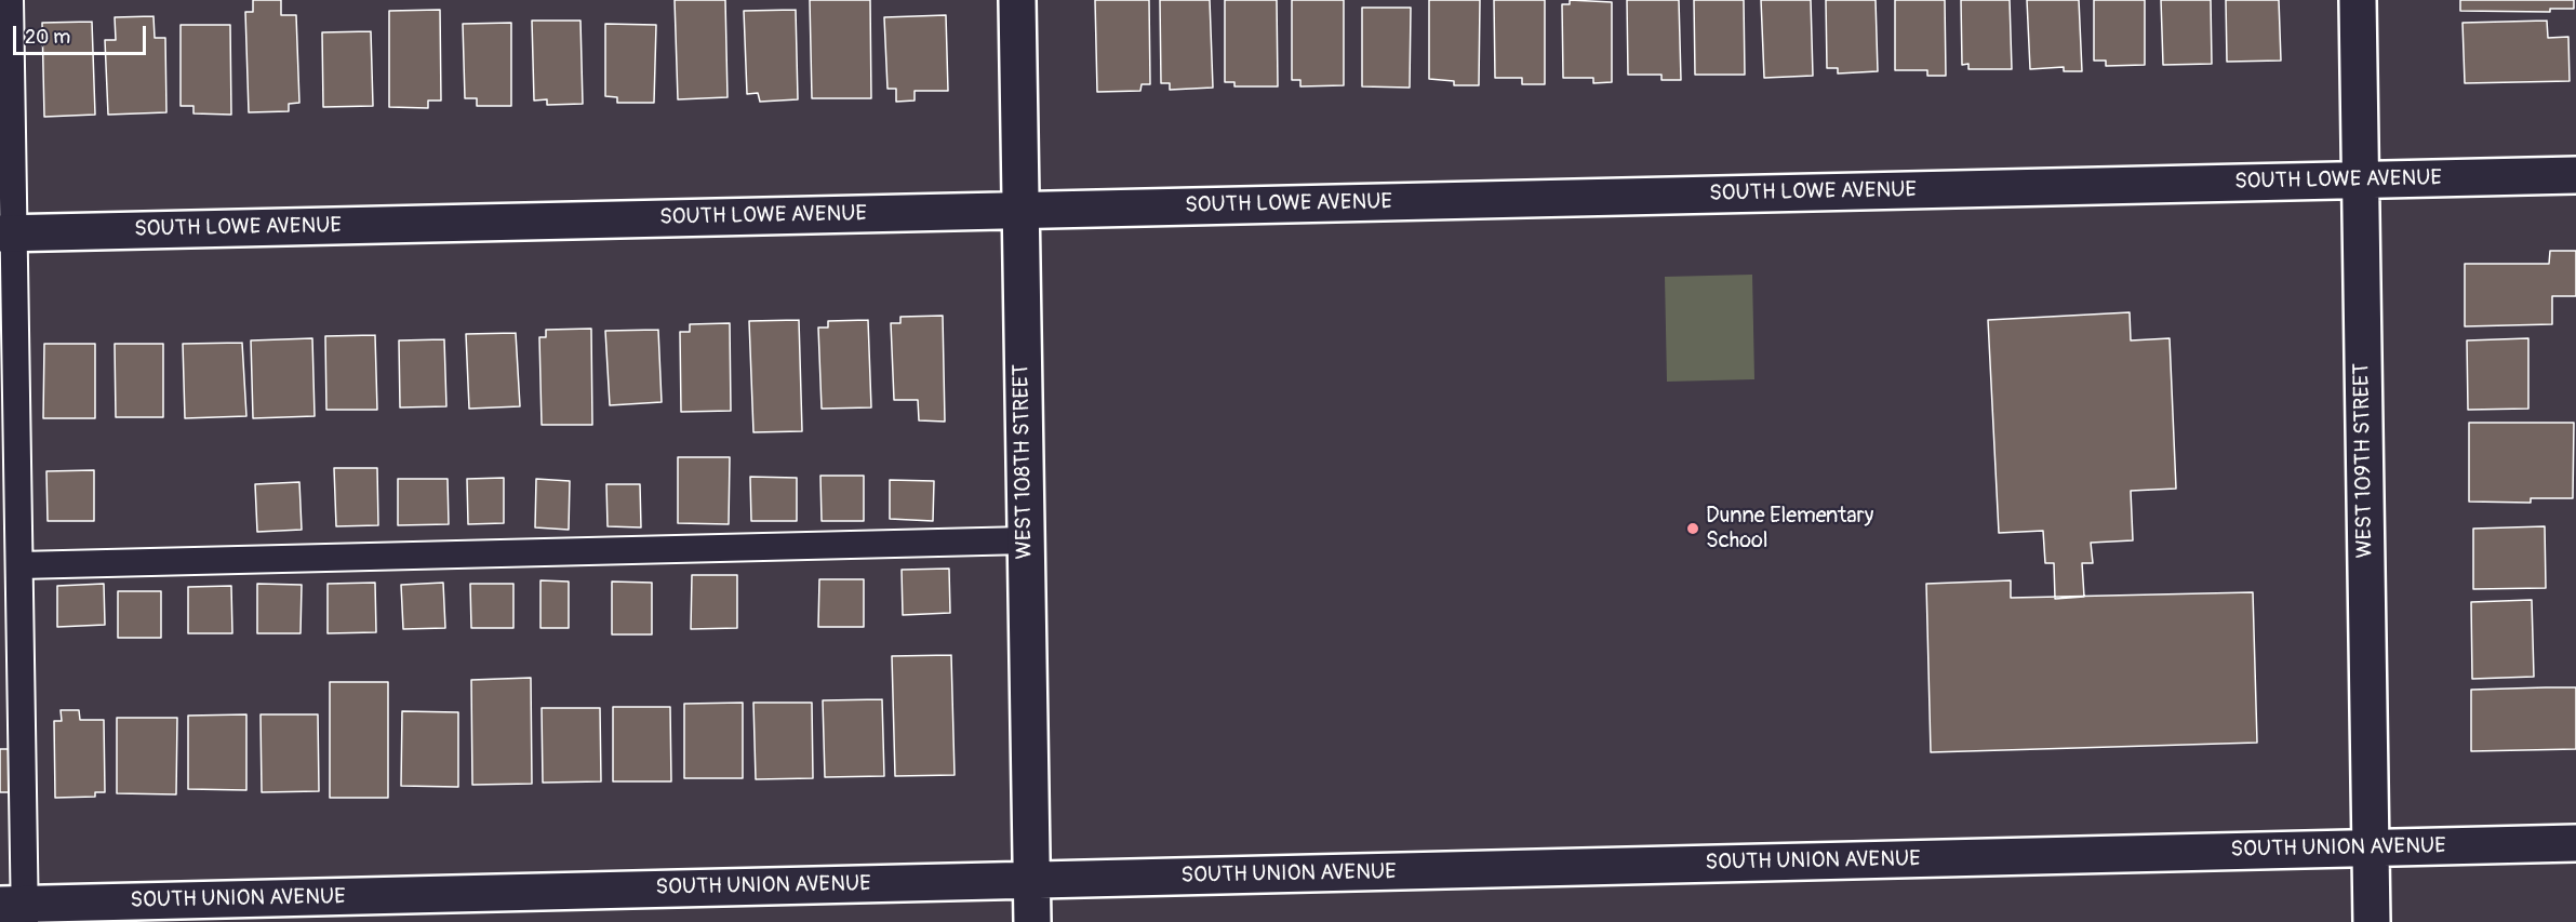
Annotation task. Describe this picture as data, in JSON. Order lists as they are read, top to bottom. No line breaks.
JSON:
{"streets":{"street":["SOUTH LOWE AVENUE","WEST 109TH STREET","WEST 108TH STREET","SOUTH UNION AVENUE"]},"crossings":[["SOUTH LOWE AVENUE","WEST 109TH STREET"],["SOUTH LOWE AVENUE","WEST 108TH STREET"],["WEST 109TH STREET","SOUTH UNION AVENUE"],["WEST 108TH STREET","SOUTH UNION AVENUE"]],"places":["Dunne Elementary School"],"scale_bar":"20 m"}
